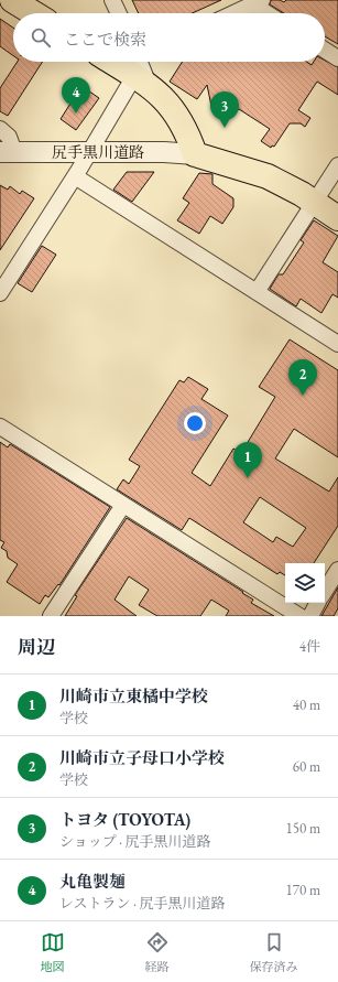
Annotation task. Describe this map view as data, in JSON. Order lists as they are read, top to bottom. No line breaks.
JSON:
{"streets":{"main road":["尻手黒川道路"]},"page":{"search":"ここで検索","pins":["4","3","2","1"],"heading":["周辺","4件"],"list":[{"mark":"1","name":"川崎市立東橘中学校","note":"学校","value":"40 m"},{"mark":"2","name":"川崎市立子母口小学校","note":"学校","value":"60 m"},{"mark":"3","name":"トヨタ (TOYOTA)","note":"ショップ · 尻手黒川道路","value":"150 m"},{"mark":"4","name":"丸亀製麺","note":"レストラン · 尻手黒川道路","value":"170 m"}],"nav":["地図","経路","保存済み"]}}
